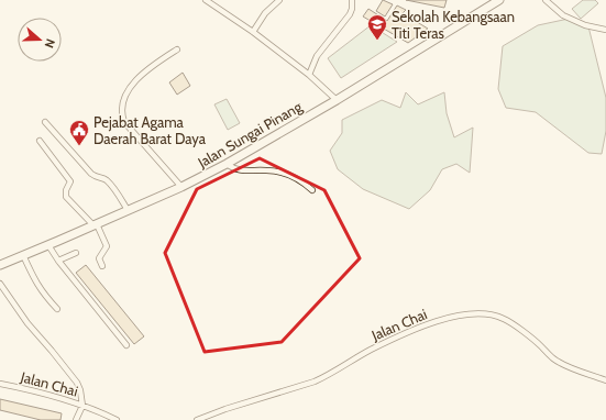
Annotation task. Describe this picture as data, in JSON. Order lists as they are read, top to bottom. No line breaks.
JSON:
{"streets":{"main road":["Jalan Sungai Pinang"],"street":["Jalan Chai"]},"places":{"school or university":["Sekolah Kebangsaan Titi Teras"],"public building":["Pejabat Agama Daerah Barat Daya"]},"north":"right"}
